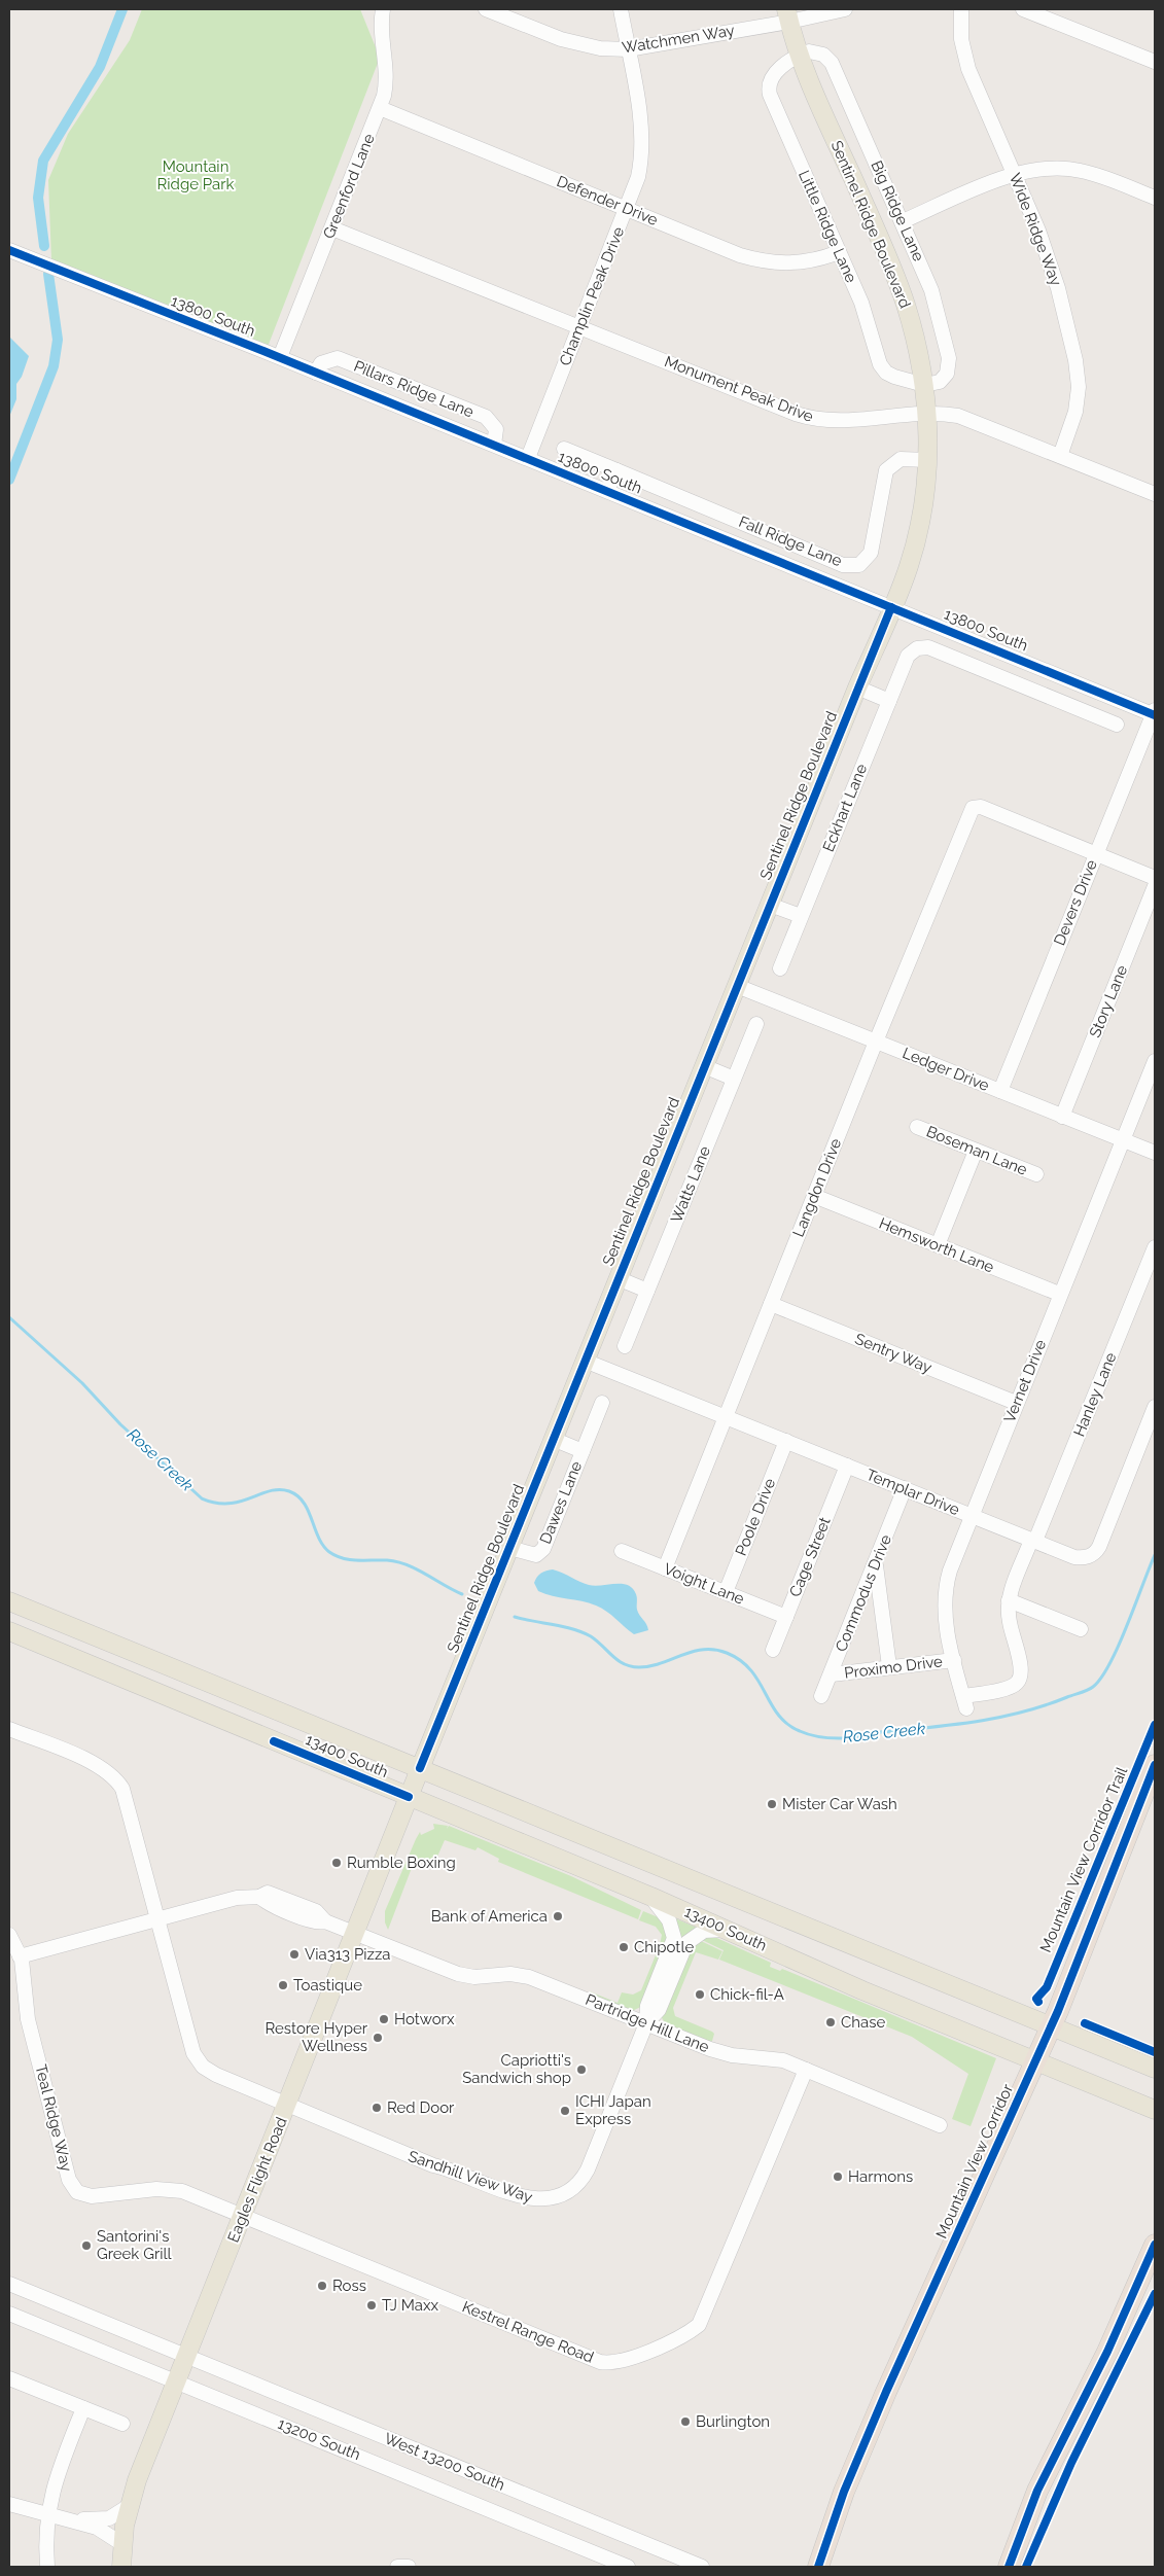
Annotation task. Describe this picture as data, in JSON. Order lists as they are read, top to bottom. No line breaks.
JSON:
{"streets":{"highway":["Mountain View Corridor"],"main road":["Sentinel Ridge Boulevard","13400 South","Eagles Flight Road"],"street":["Watchmen Way","Greenford Lane","Defender Drive","Big Ridge Lane","Little Ridge Lane","Wide Ridge Way","Champlin Peak Drive","13800 South","Pillars Ridge Lane","Monument Peak Drive","Fall Ridge Lane","Eckhart Lane","Devers Drive","Story Lane","Ledger Drive","Boseman Lane","Watts Lane","Langdon Drive","Hemsworth Lane","Sentry Way","Vernet Drive","Hanley Lane","Templar Drive","Dawes Lane","Poole Drive","Cage Street","Voight Lane","Commodus Drive","Proximo Drive","Partridge Hill Lane","Teal Ridge Way","Sandhill View Way","Kestrel Range Road","13200 South","West 13200 South"],"cycle path":["Mountain View Corridor Trail"]},"crossings":[["Watchmen Way","Sentinel Ridge Boulevard"],["Watchmen Way","Champlin Peak Drive"],["Greenford Lane","Defender Drive"],["Greenford Lane","13800 South"],["Greenford Lane","Monument Peak Drive"],["Defender Drive","Little Ridge Lane"],["Defender Drive","Champlin Peak Drive"],["Big Ridge Lane","Sentinel Ridge Boulevard"],["Big Ridge Lane","Little Ridge Lane"],["Sentinel Ridge Boulevard","Little Ridge Lane"],["Sentinel Ridge Boulevard","13800 South"],["Sentinel Ridge Boulevard","Monument Peak Drive"],["Sentinel Ridge Boulevard","Fall Ridge Lane"],["Sentinel Ridge Boulevard","Ledger Drive"],["Sentinel Ridge Boulevard","Templar Drive"],["Sentinel Ridge Boulevard","Dawes Lane"],["Sentinel Ridge Boulevard","13400 South"],["Sentinel Ridge Boulevard","Eagles Flight Road"],["Wide Ridge Way","Monument Peak Drive"],["Champlin Peak Drive","13800 South"],["Champlin Peak Drive","Monument Peak Drive"],["13800 South","Pillars Ridge Lane"],["13800 South","Devers Drive"],["Devers Drive","Ledger Drive"],["Devers Drive","Langdon Drive"],["Story Lane","Ledger Drive"],["Ledger Drive","Langdon Drive"],["Ledger Drive","Vernet Drive"],["Langdon Drive","Hemsworth Lane"],["Langdon Drive","Sentry Way"],["Langdon Drive","Templar Drive"],["Langdon Drive","Voight Lane"],["Hemsworth Lane","Vernet Drive"],["Sentry Way","Vernet Drive"],["Vernet Drive","Hanley Lane"],["Vernet Drive","Templar Drive"],["Vernet Drive","Proximo Drive"],["Hanley Lane","Templar Drive"],["Templar Drive","Poole Drive"],["Templar Drive","Cage Street"],["Templar Drive","Commodus Drive"],["Poole Drive","Voight Lane"],["Cage Street","Voight Lane"],["Commodus Drive","Proximo Drive"],["13400 South","Mountain View Corridor"],["13400 South","Sandhill View Way"],["13400 South","Eagles Flight Road"],["Partridge Hill Lane","Sandhill View Way"],["Partridge Hill Lane","Eagles Flight Road"],["Partridge Hill Lane","Kestrel Range Road"],["Teal Ridge Way","Eagles Flight Road"],["Teal Ridge Way","Kestrel Range Road"],["Sandhill View Way","Eagles Flight Road"],["Eagles Flight Road","Kestrel Range Road"],["Eagles Flight Road","13200 South"],["Eagles Flight Road","West 13200 South"]],"water":["Rose Creek"],"parks":["Mountain Ridge Park"],"places":["Mister Car Wash","Rumble Boxing","Bank of America","Chipotle","Via313 Pizza","Toastique","Chick-fil-A","Hotworx","Chase","Restore Hyper Wellness","Capriotti's Sandwich shop","Red Door","ICHI Japan Express","Harmons","Santorini's Greek Grill","Ross","TJ Maxx","Burlington"]}
